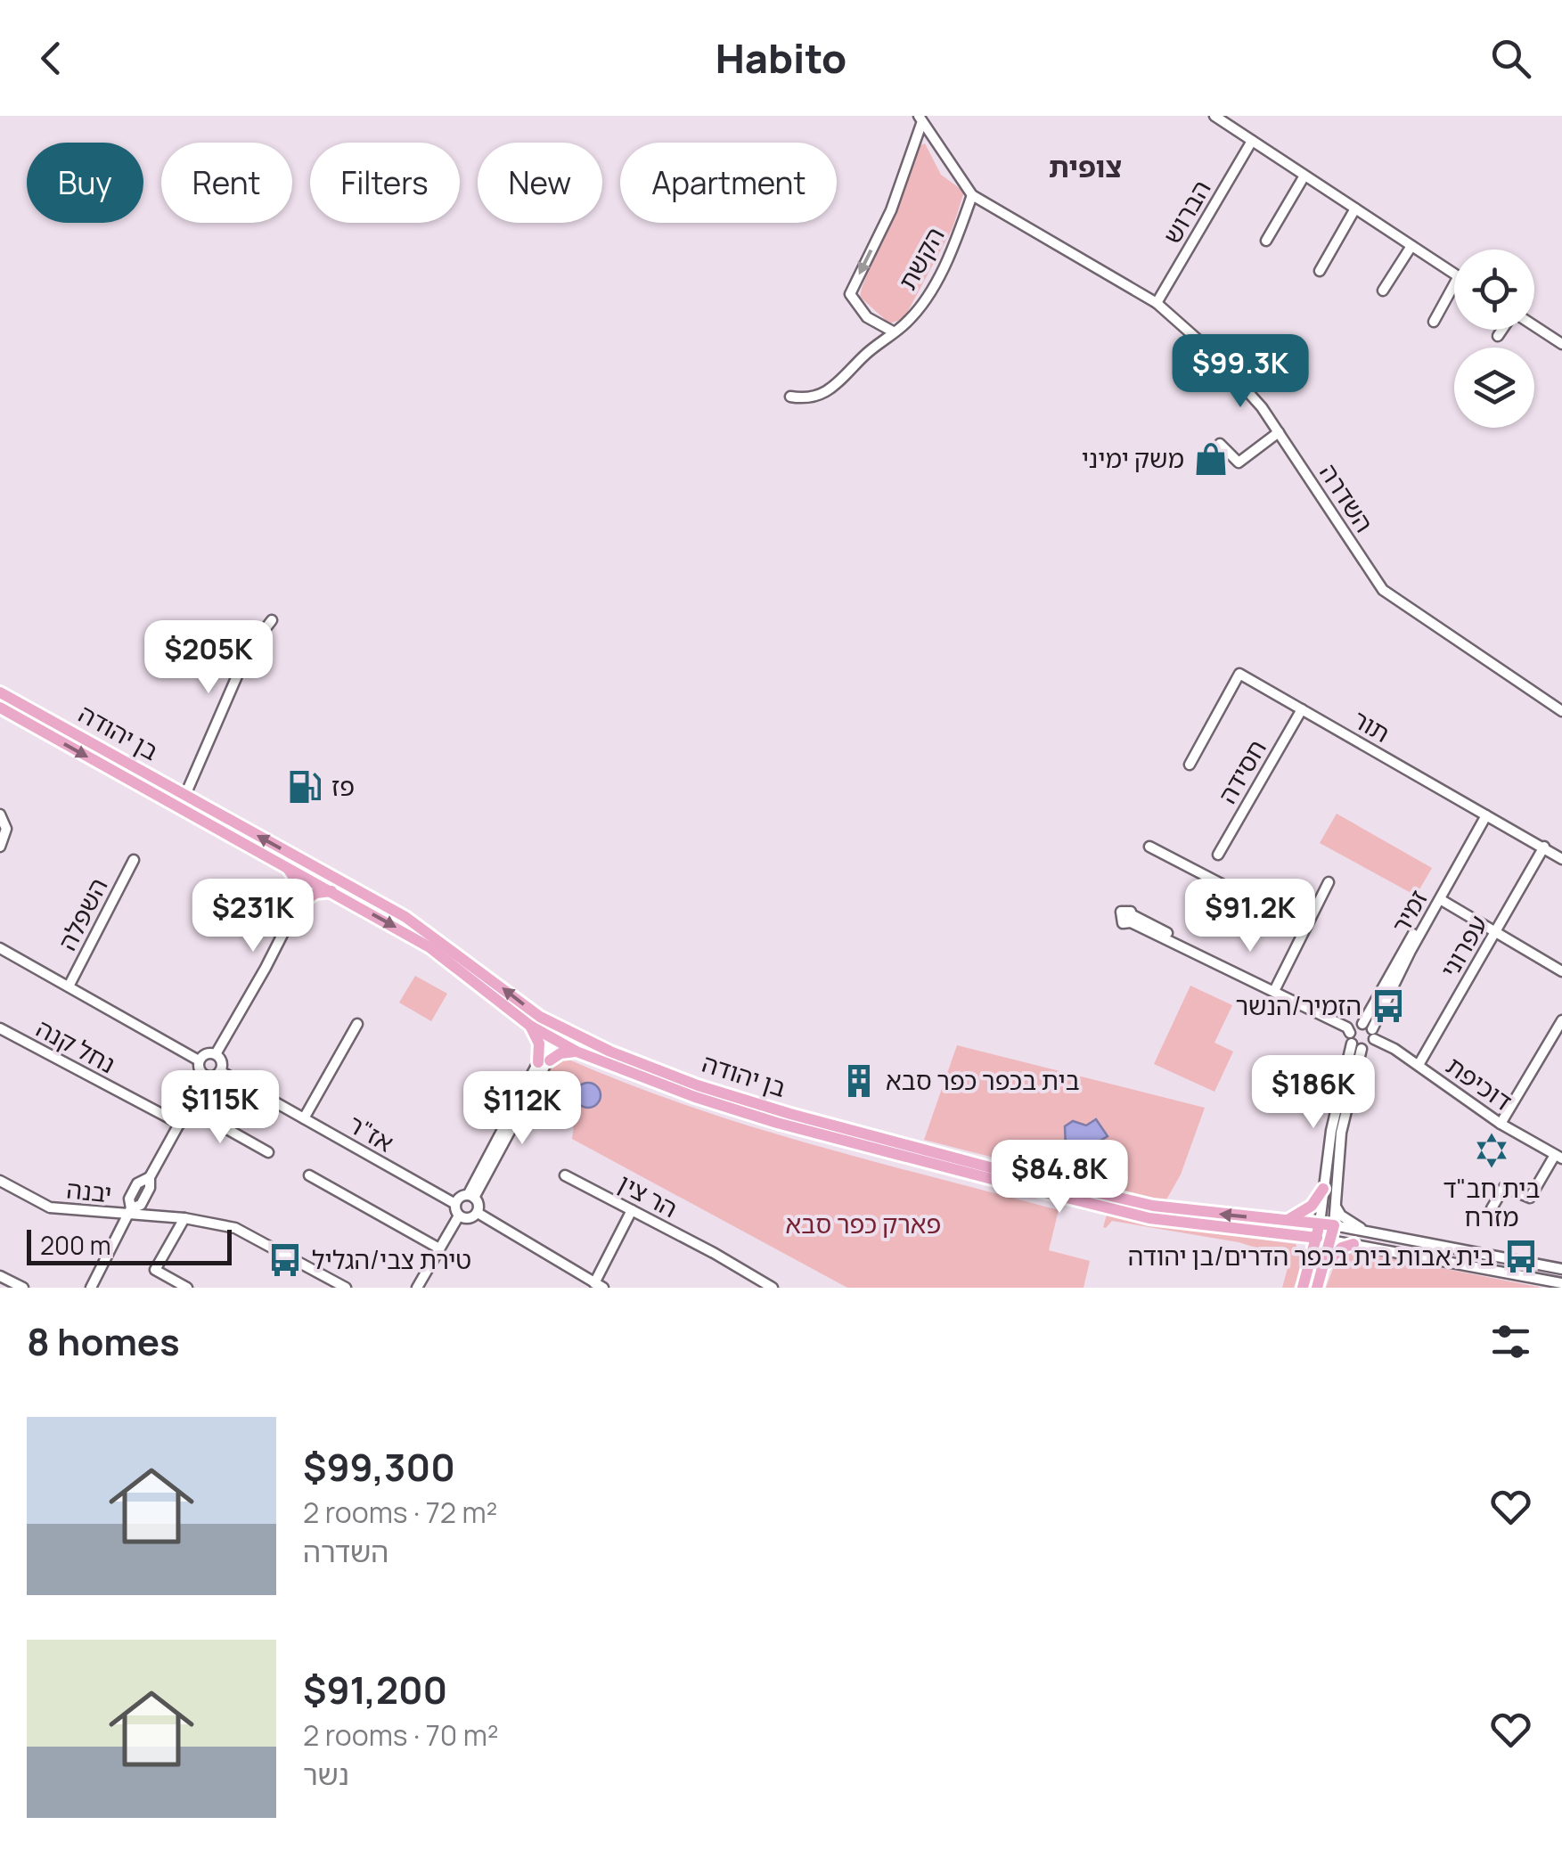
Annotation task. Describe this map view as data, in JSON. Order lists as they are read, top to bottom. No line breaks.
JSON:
{"streets":{"main road":["בן יהודה"],"street":["הברוש","הקשת","השדרה","תור","חסידה","זמיר","השפלה","עפרוני","נחל קנה","דוכיפת","אז\"ר","יבנה","הר צין"]},"crossings":[["הברוש","השדרה"],["הקשת","השדרה"],["תור","חסידה"],["תור","זמיר"],["תור","עפרוני"],["בן יהודה","זמיר"],["זמיר","דוכיפת"],["עפרוני","דוכיפת"]],"districts":["צופית"],"parks":["פארק כפר סבא"],"places":{"shop":["משק ימיני"],"fuel station":["פז"],"bus stop":["הזמיר/הנשר","בית אבות בית בכפר הדרים/בן יהודה","טירת צבי/הגליל"],"building":["בית בכפר כפר סבא"],"synagogue":["בית חב\"ד מזרח"]},"scale_bar":"200 m","page":{"header":"Habito","chip":["Buy","Rent","Filters","New","Apartment"],"price":["$99.3K","$205K","$231K","$91.2K","$186K","$115K","$112K","$84.8K"],"scale":"200 m","heading":"8 homes","list":[{"name":"$99,300","note":"2 rooms · 72 m² · השדרה"},{"name":"$91,200","note":"2 rooms · 70 m² · נשר"}]}}
